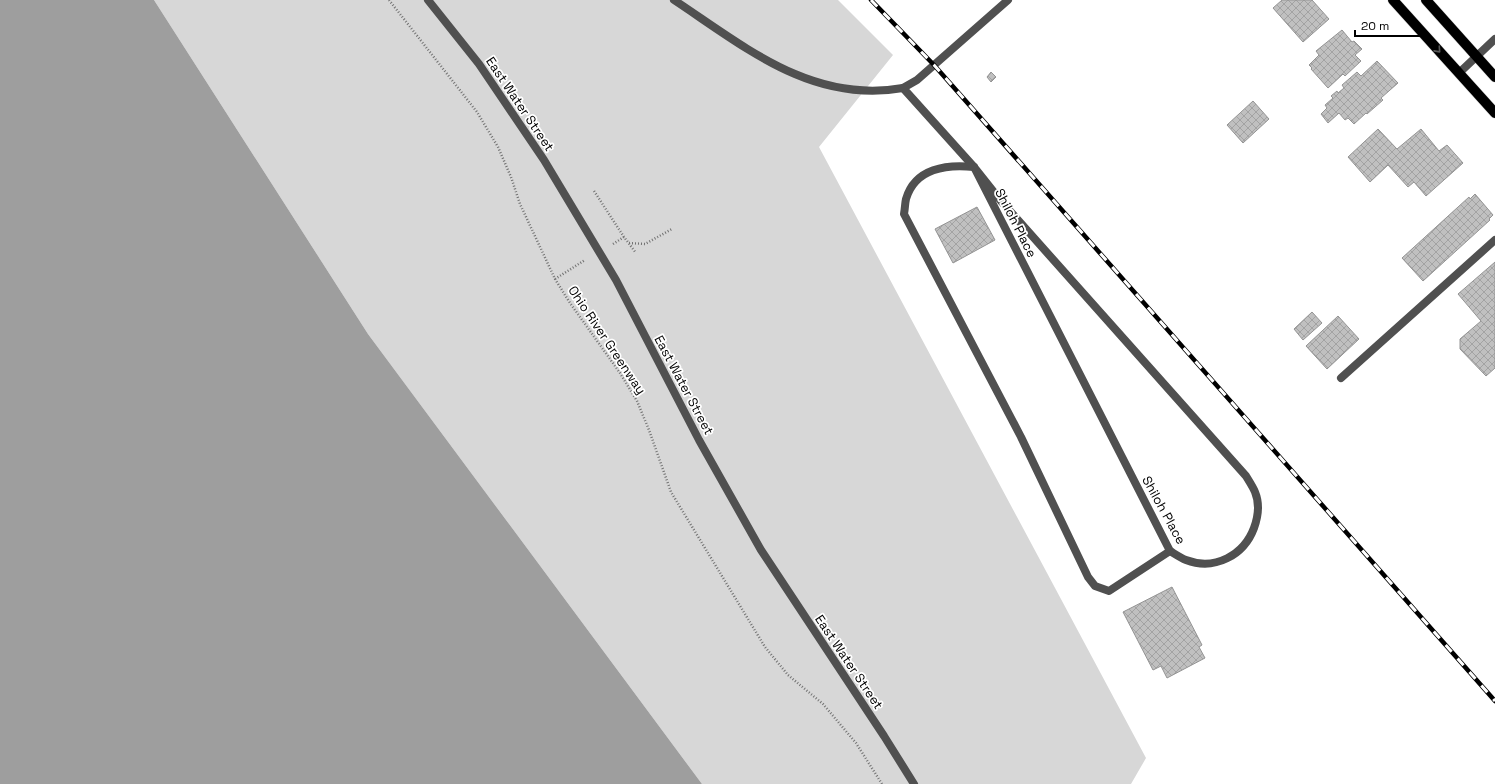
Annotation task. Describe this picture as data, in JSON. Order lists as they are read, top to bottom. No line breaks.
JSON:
{"streets":{"street":["East Water Street","Shiloh Place"],"path":["Ohio River Greenway"]},"scale_bar":"20 m"}
